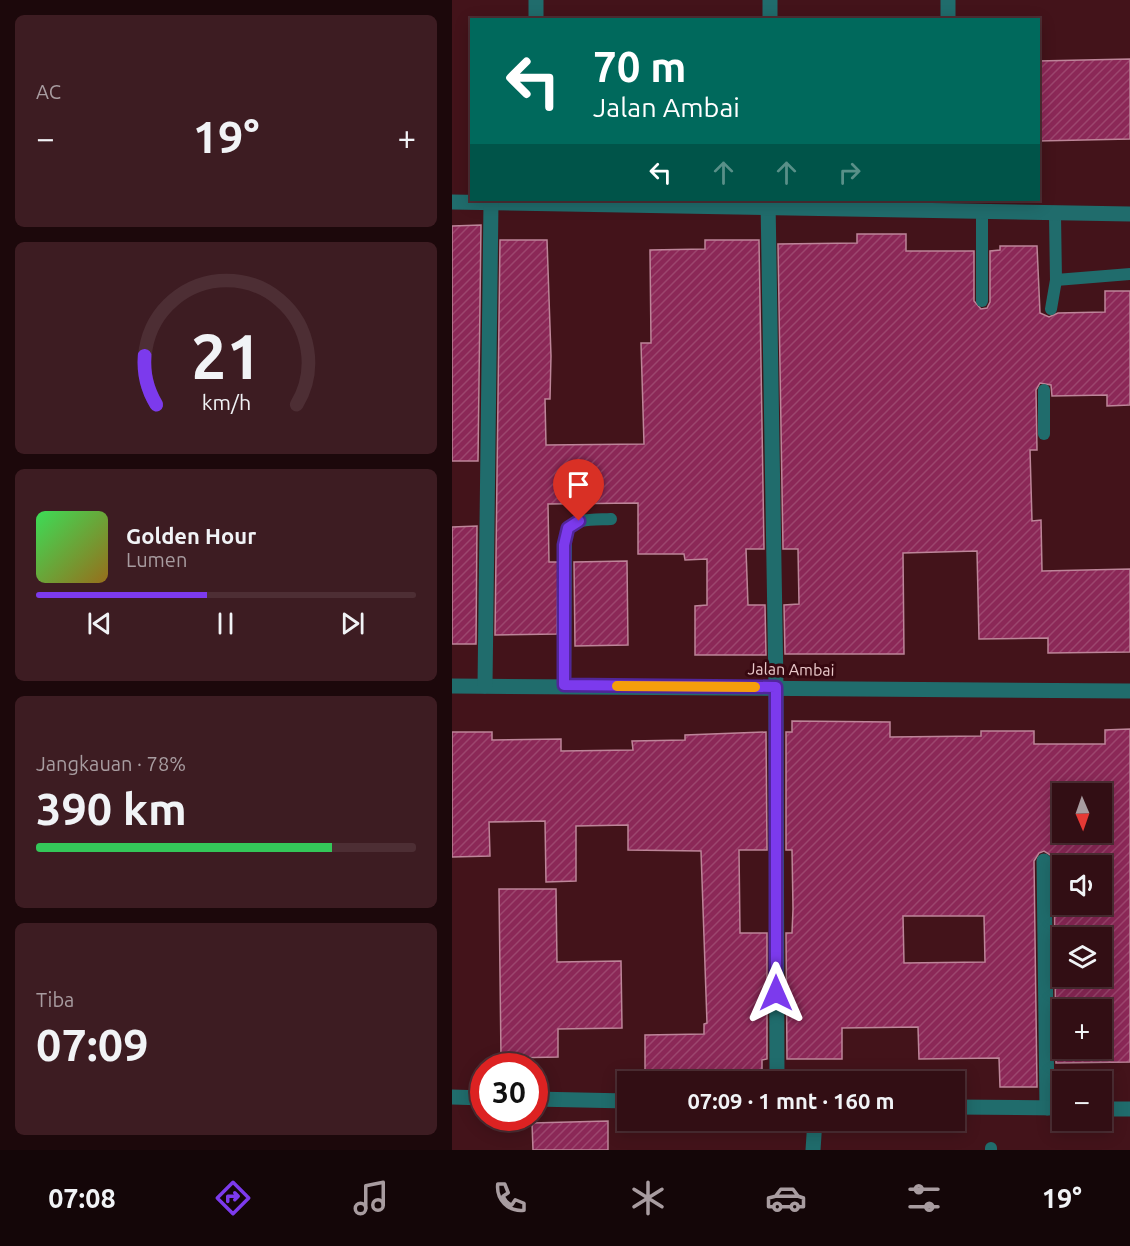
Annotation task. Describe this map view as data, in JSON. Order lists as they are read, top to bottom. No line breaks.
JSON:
{"streets":{"street":["Jalan Ambai"]},"north":"bottom","page":{"tile":["AC",["Jangkauan · 78%","390 km"],["Tiba","07:09"]],"turn":["70 m","Jalan Ambai"],"heat":["−","19°","+"],"song":["Golden Hour","Lumen"],"map_buttons":["+","−"],"limit":"30","trip":"07:09 · 1 mnt · 160 m","tabs":["07:08","19°"],"gauge":["21","km/h"]}}
